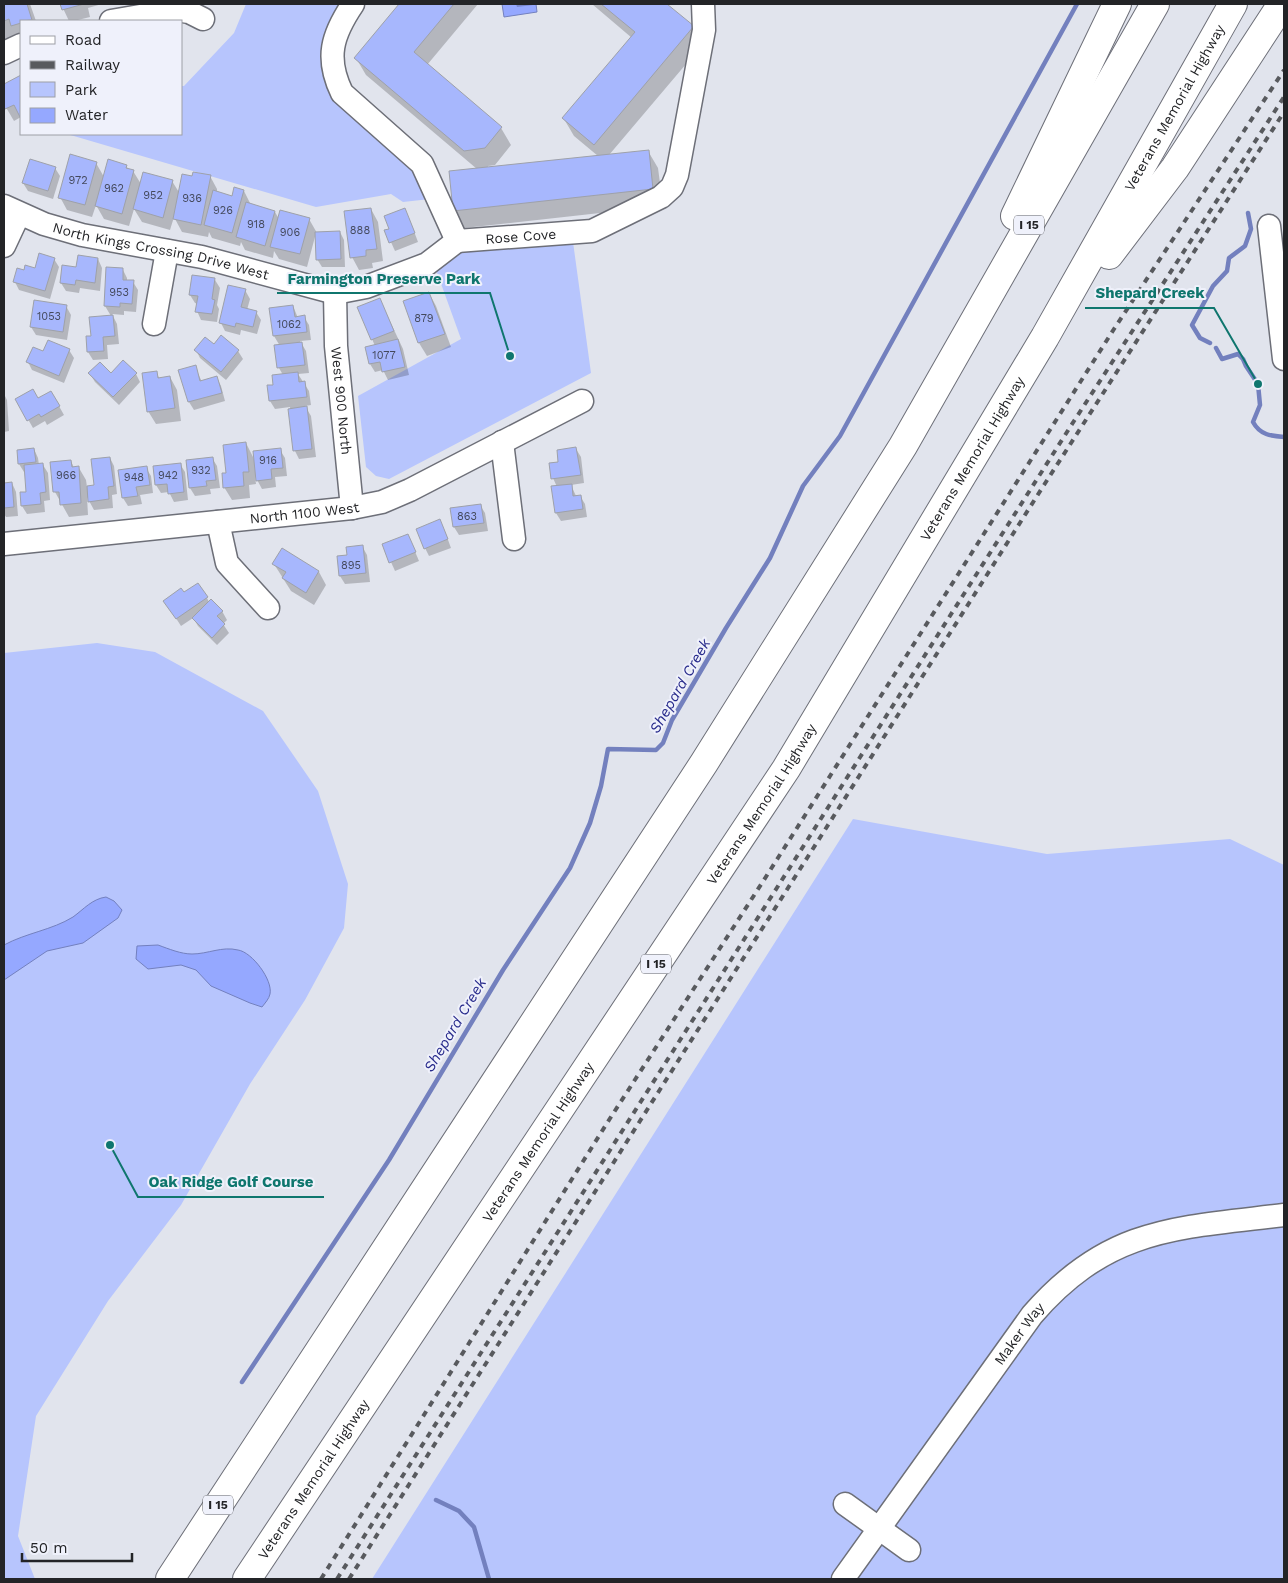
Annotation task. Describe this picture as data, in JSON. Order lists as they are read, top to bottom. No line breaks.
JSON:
{"streets":{"highway":["Veterans Memorial Highway","I 15"],"street":["Rose Cove","North Kings Crossing Drive West","West 900 North","North 1100 West","Maker Way"]},"crossings":[["Rose Cove","North Kings Crossing Drive West"],["North Kings Crossing Drive West","West 900 North"],["West 900 North","North 1100 West"]],"water":["Shepard Creek"],"places":["Farmington Preserve Park","Shepard Creek","Oak Ridge Golf Course"],"house_numbers":["972","962","952","936","926","918","888","906","953","1053","879","1062","1077","916","932","966","942","948","863","895"],"legend":["Road","Railway","Park","Water"],"scale_bar":"50 m"}
